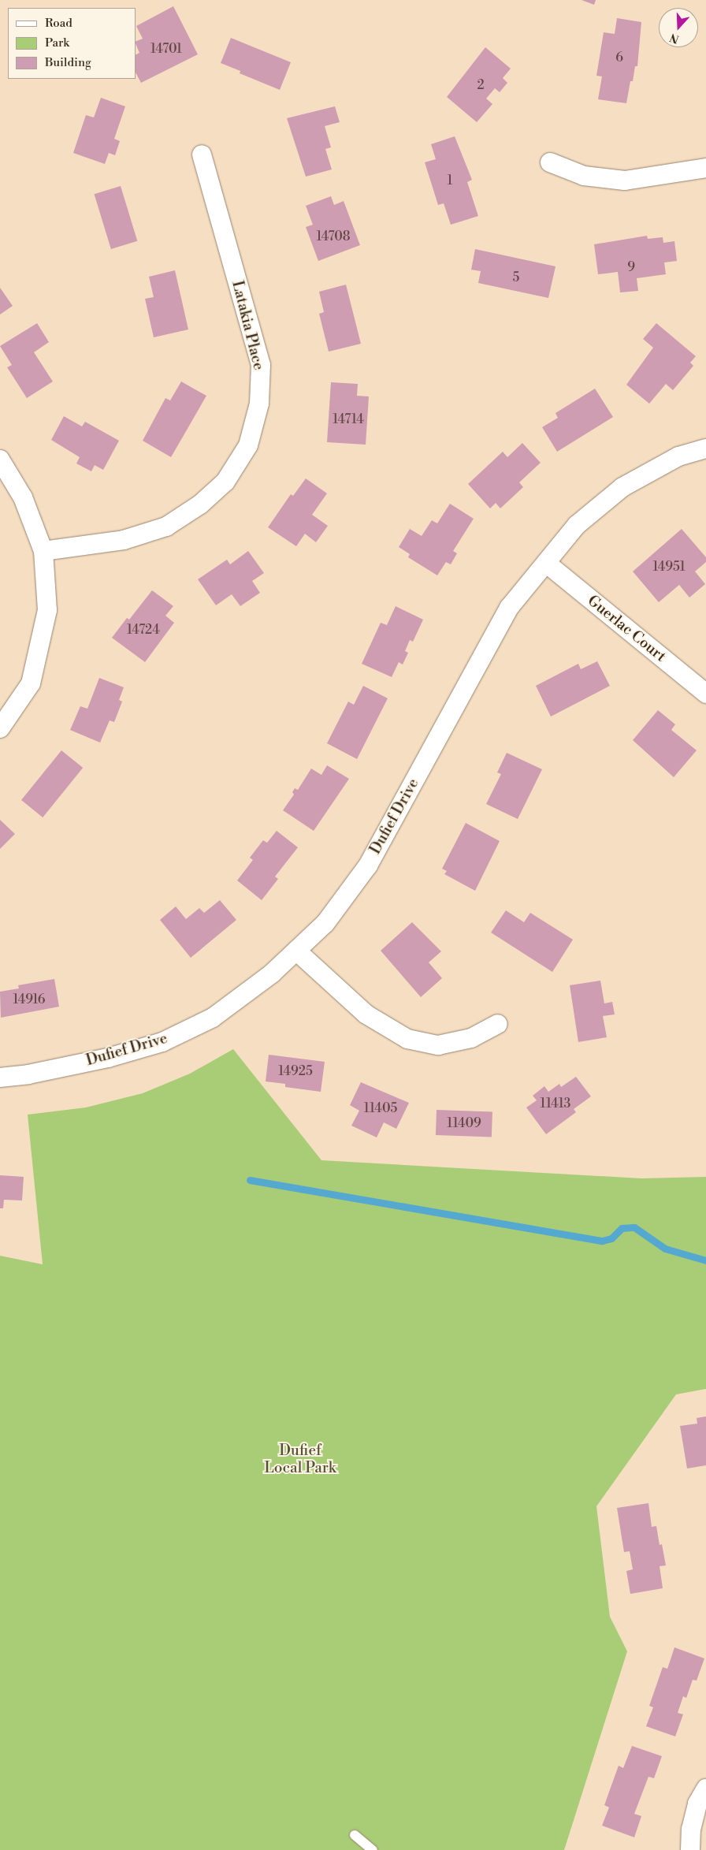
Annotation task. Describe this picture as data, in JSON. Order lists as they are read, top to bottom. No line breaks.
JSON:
{"streets":{"street":["Latakia Place","Guerlac Court","Dufief Drive"]},"crossings":[["Guerlac Court","Dufief Drive"]],"parks":["Dufief Local Park"],"house_numbers":["14701","6","2","1","14708","9","5","14714","14951","14724","14916","14925","11413","11405","11409"],"legend":["Road","Park","Building"],"north":"bottom"}
